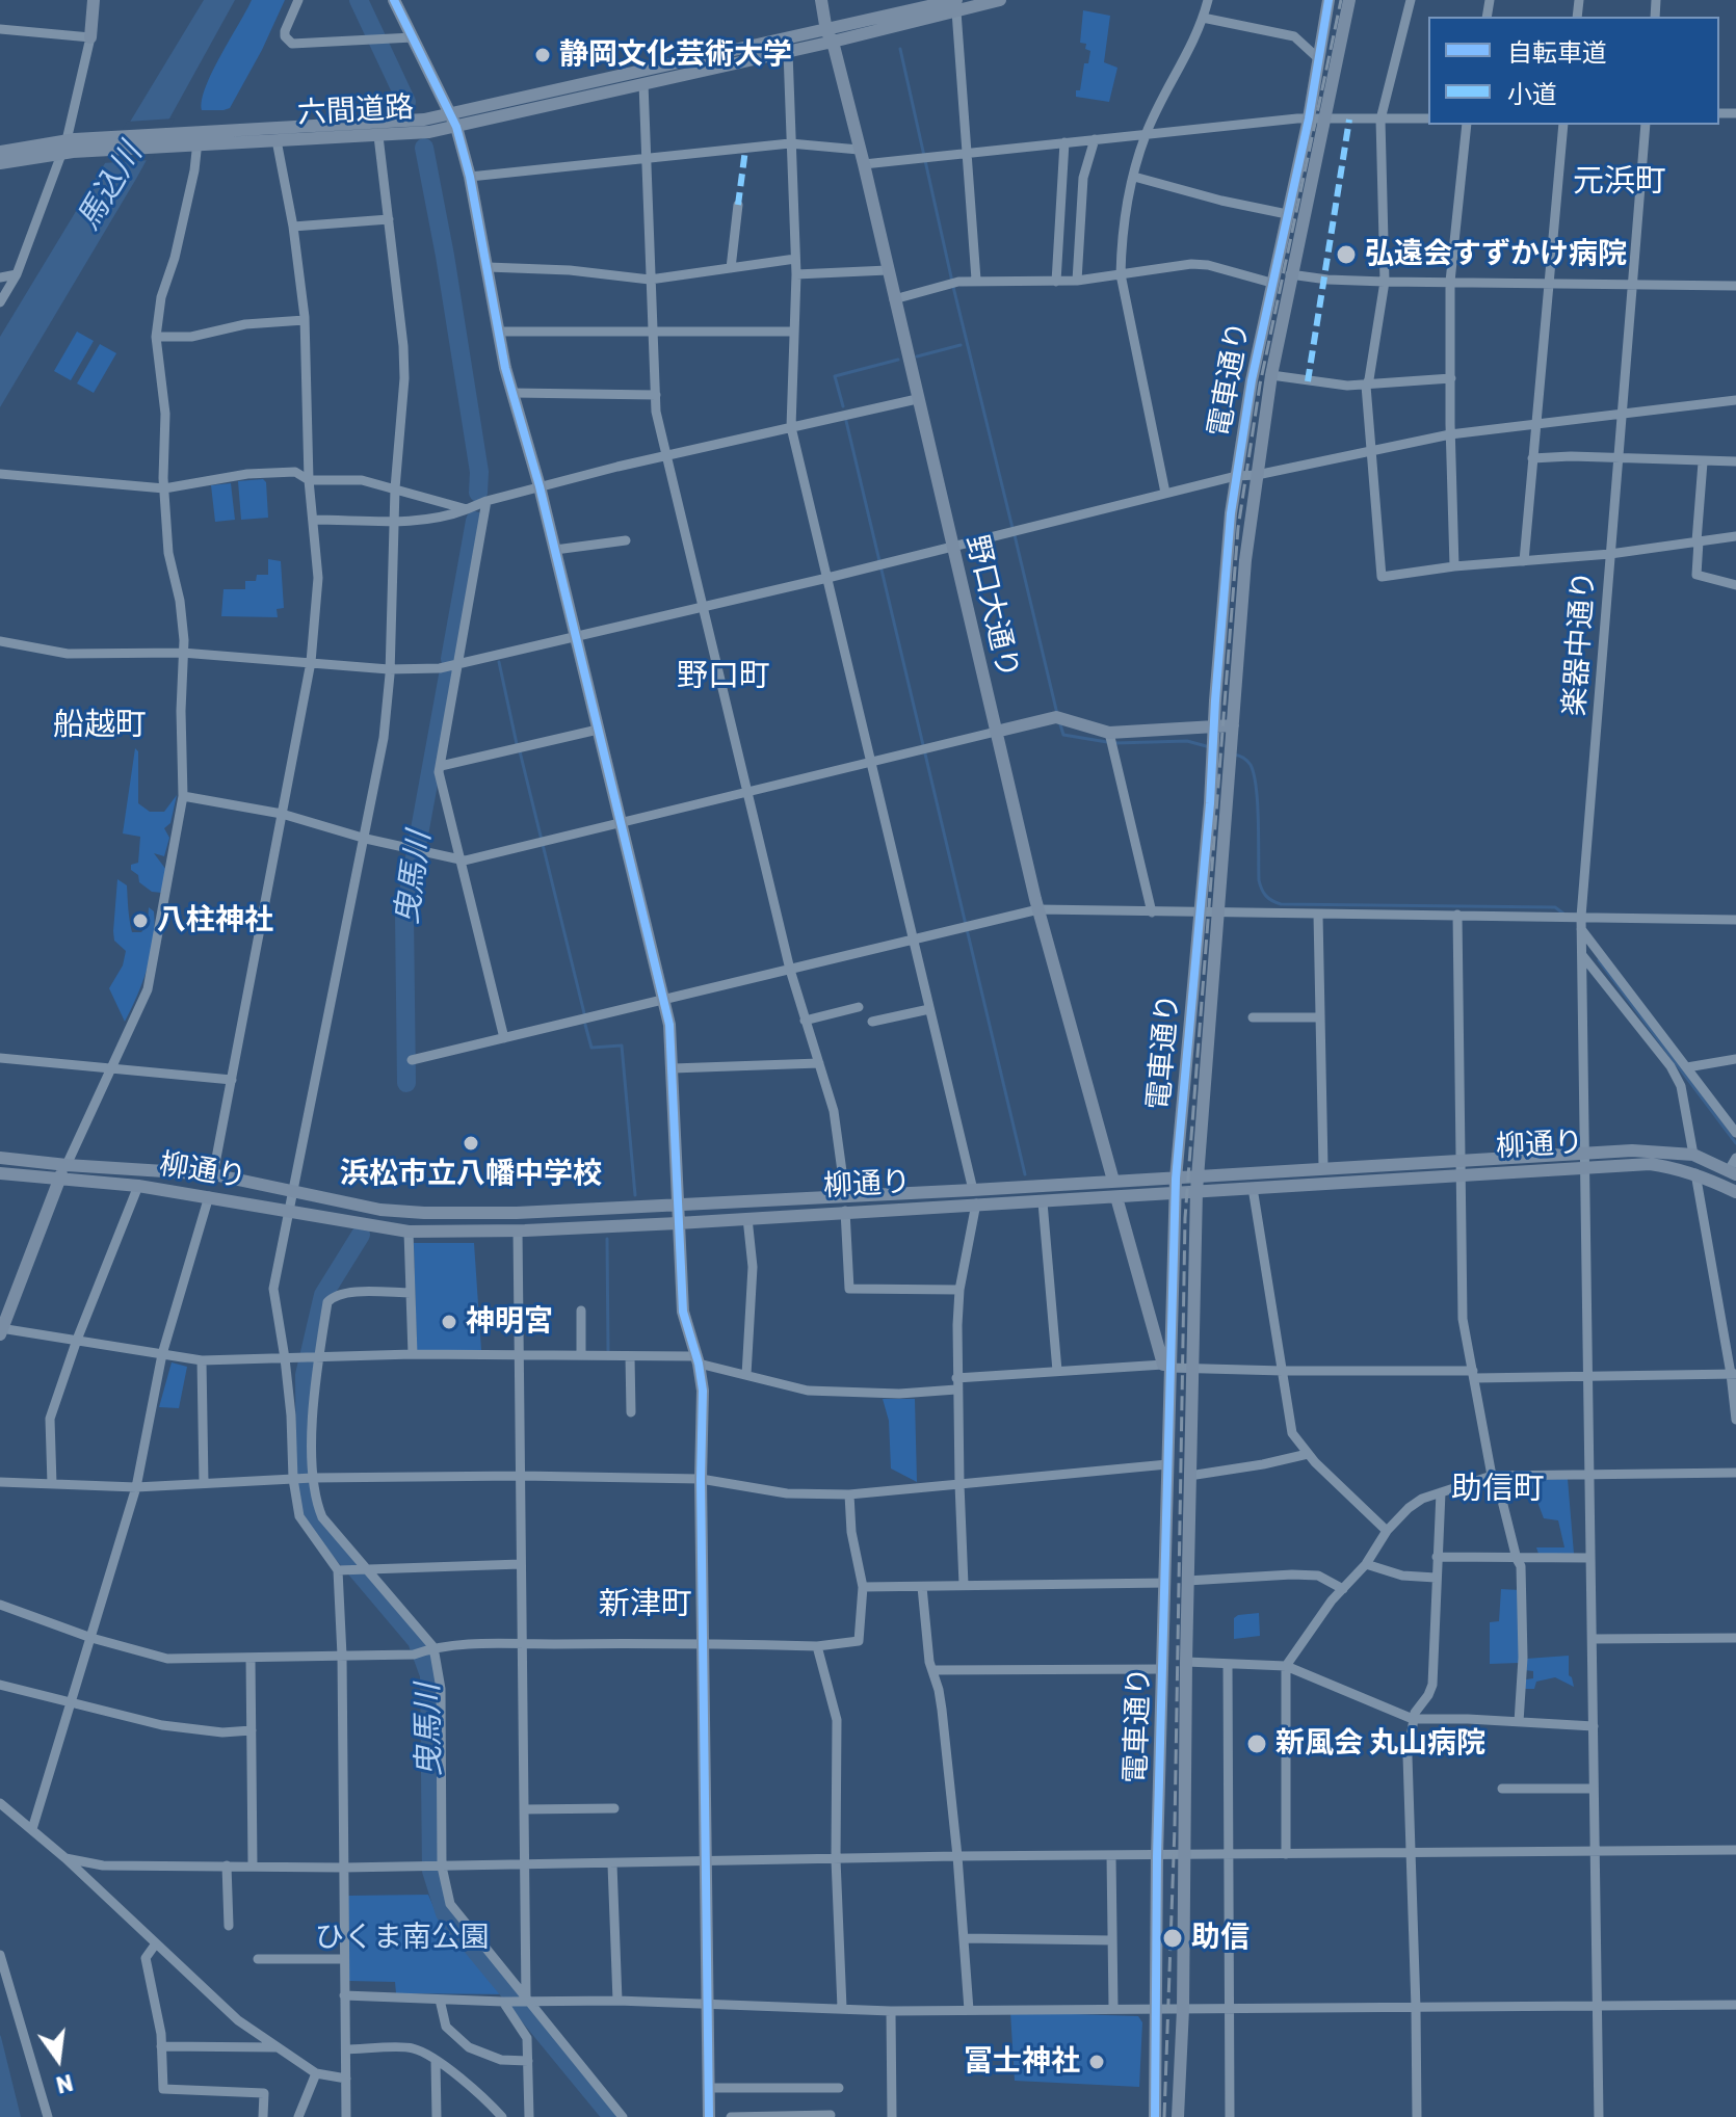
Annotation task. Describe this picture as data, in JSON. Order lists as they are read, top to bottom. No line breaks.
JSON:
{"streets":{"street":["六間道路","電車通り","野口大通り","楽器中通り","柳通り"]},"crossings":[["六間道路","野口大通り"],["電車通り","柳通り"],["野口大通り","柳通り"],["楽器中通り","柳通り"]],"districts":["元浜町","野口町","船越町","助信町","新津町"],"water":["馬込川","曳馬川"],"parks":["ひくま南公園"],"places":["静岡文化芸術大学","弘遠会すずかけ病院","八柱神社","浜松市立八幡中学校","神明宮","新風会 丸山病院","助信","冨士神社"],"legend":["自転車道","小道"],"north":"bottom"}
